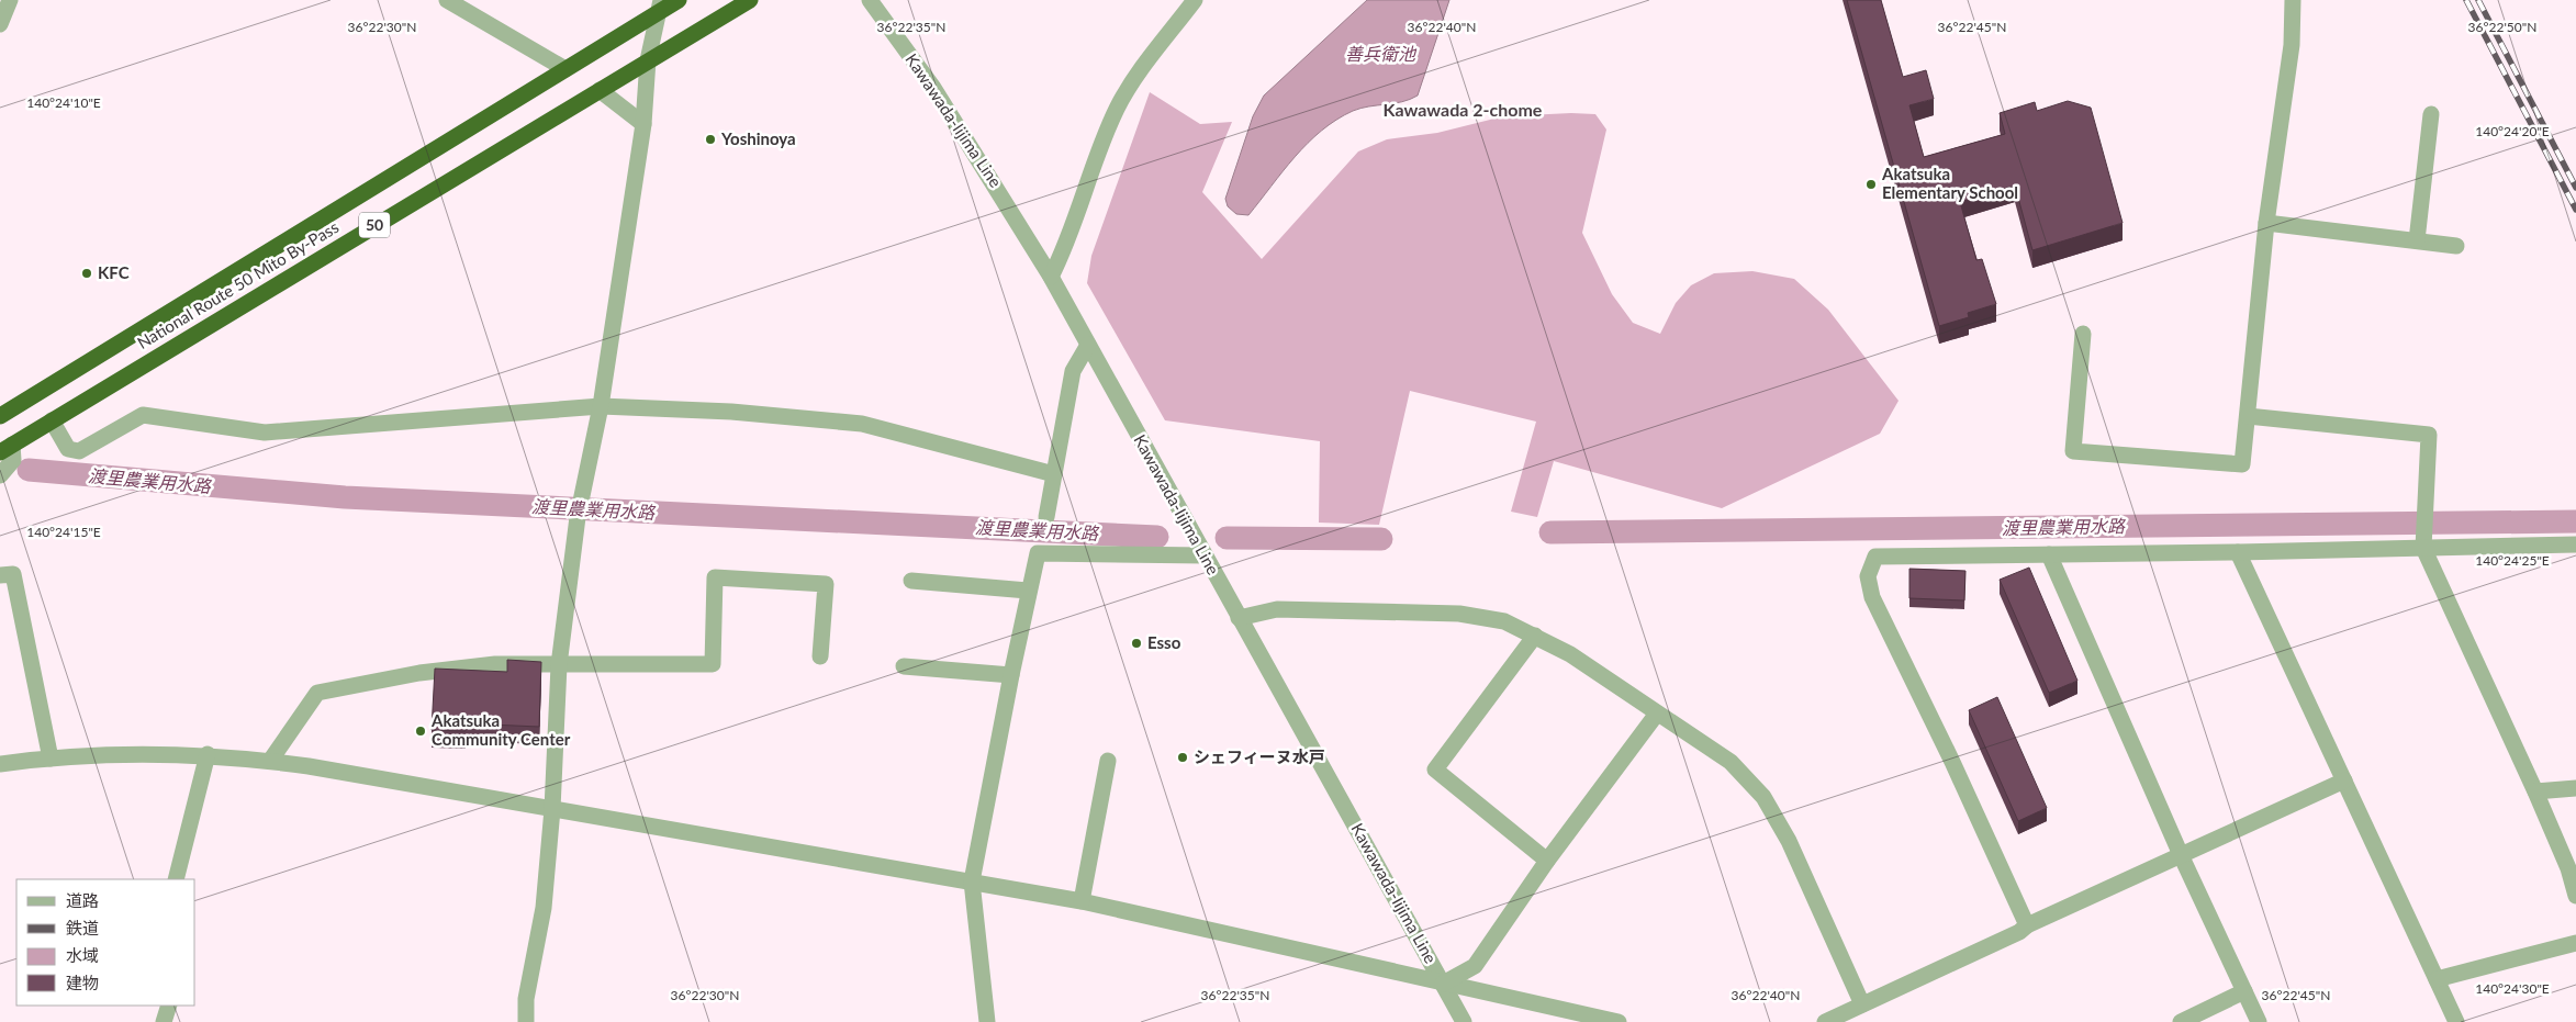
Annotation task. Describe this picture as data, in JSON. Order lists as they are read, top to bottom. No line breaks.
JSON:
{"streets":{"highway":["50","National Route 50 Mito By-Pass"],"street":["Kawawada-Iijima Line"]},"districts":["Kawawada 2-chome"],"water":["善兵衛池","渡里農業用水路"],"places":["Yoshinoya","Akatsuka Elementary School","KFC","Esso","Akatsuka Community Center","シェフィーヌ水戸"],"legend":["道路","鉄道","水域","建物"],"coordinates":["36°22'30\"N","36°22'35\"N","36°22'40\"N","36°22'45\"N","36°22'50\"N","140°24'10\"E","140°24'20\"E","140°24'15\"E","140°24'25\"E","140°24'30\"E"]}
